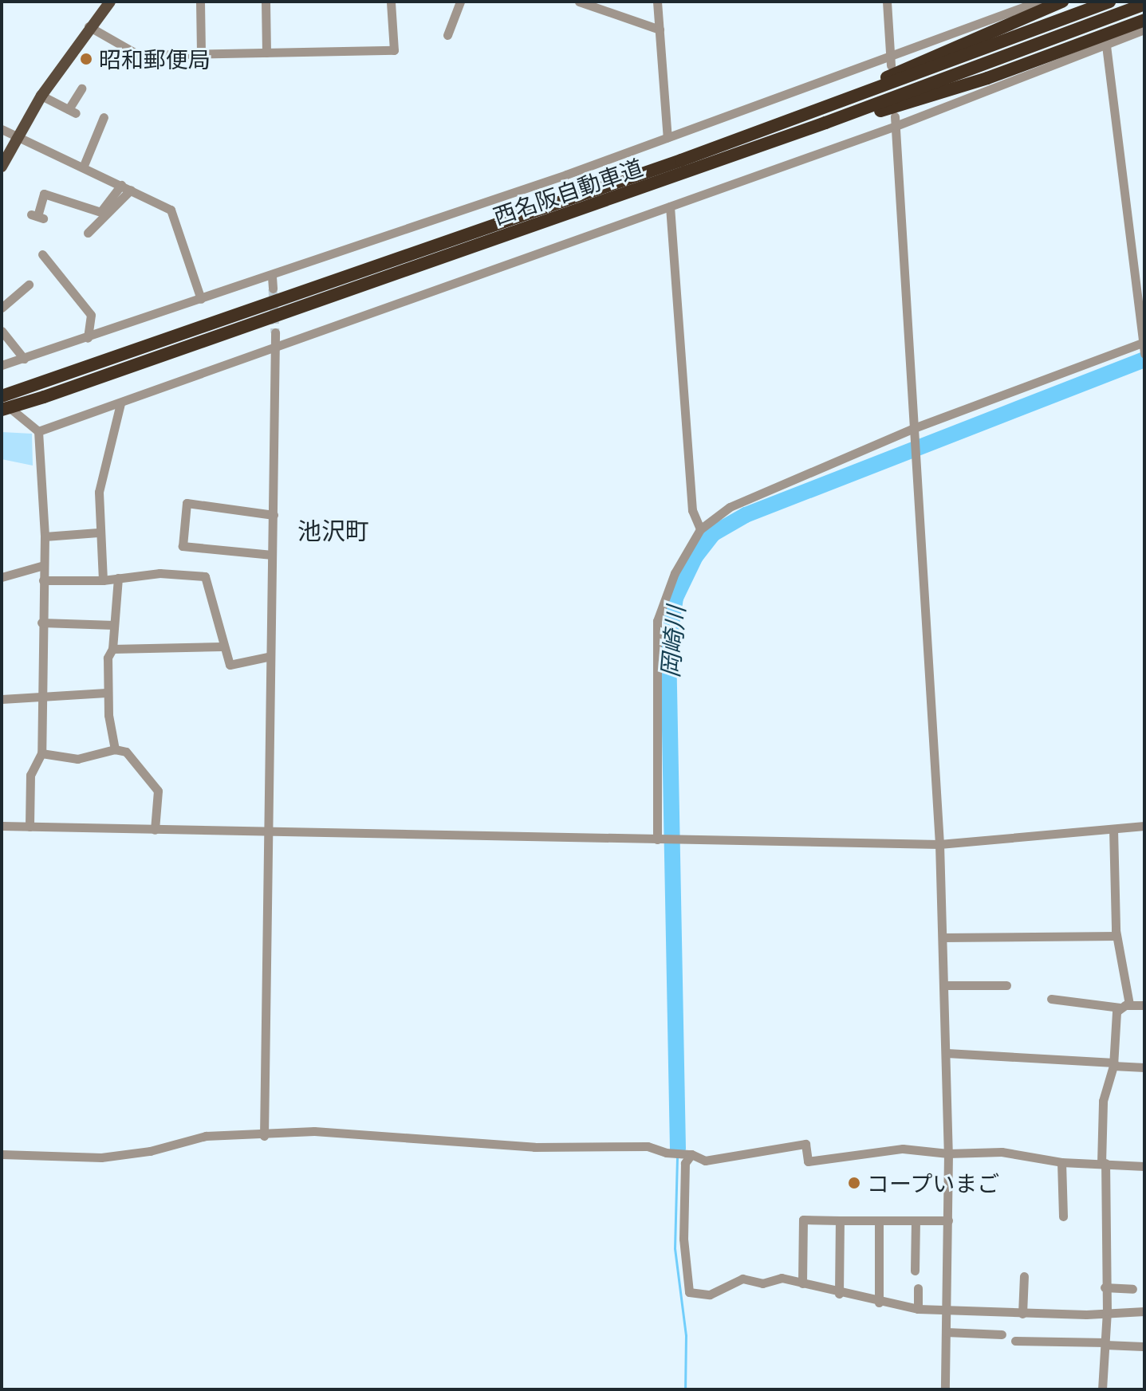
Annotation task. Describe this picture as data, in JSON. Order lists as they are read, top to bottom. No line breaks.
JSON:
{"streets":{"highway":["西名阪自動車道"]},"districts":["池沢町"],"water":["岡崎川"],"places":["昭和郵便局","コープいまご"]}
